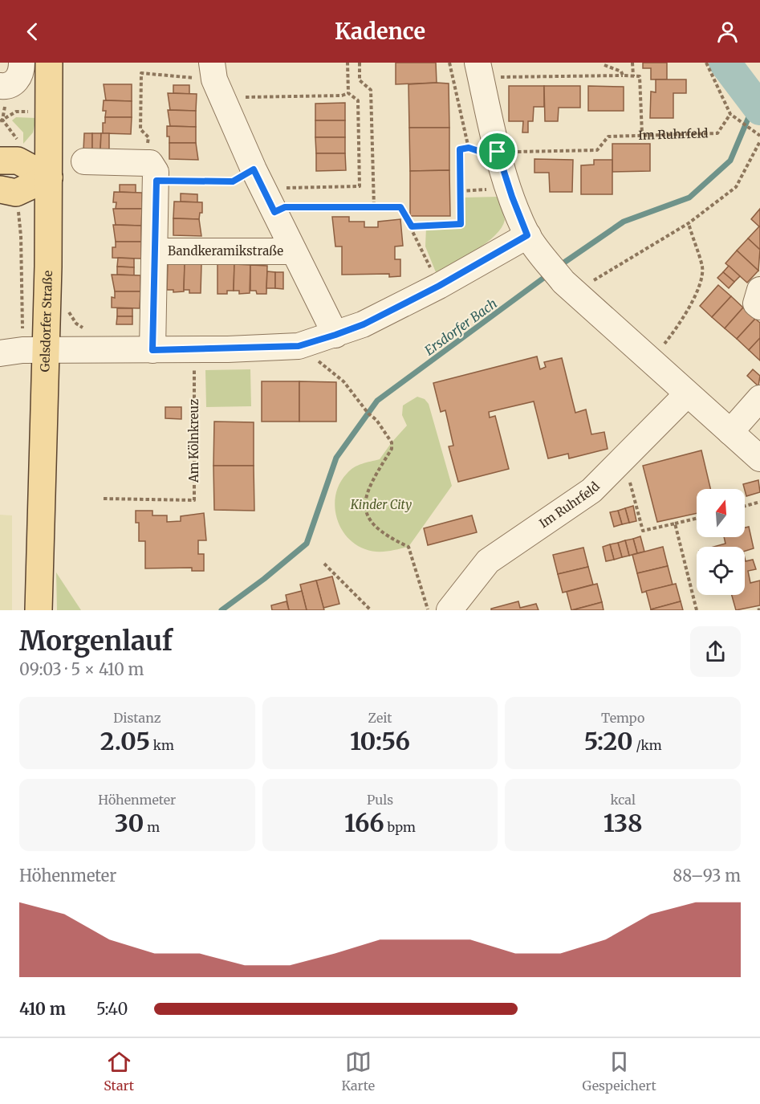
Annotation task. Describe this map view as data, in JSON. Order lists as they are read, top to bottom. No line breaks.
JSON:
{"streets":{"main road":["Gelsdorfer Straße"],"street":["Im Ruhrfeld","Bandkeramikstraße"],"path":["Am Kölnkreuz"]},"water":["Ersdorfer Bach"],"parks":["Kinder City"],"north":"top","page":{"header":"Kadence","heading":["Morgenlauf","09:03 · 5 × 410 m"],"stats":[["Distanz","2.05 km"],["Zeit","10:56"],["Tempo","5:20 /km"],["Höhenmeter","30 m"],["Puls","166 bpm"],["kcal","138"]],"chart":["Höhenmeter","88–93 m"],"list":[{"name":"410 m","note":"5:40"}],"tabs":["Start","Karte","Gespeichert"]}}
